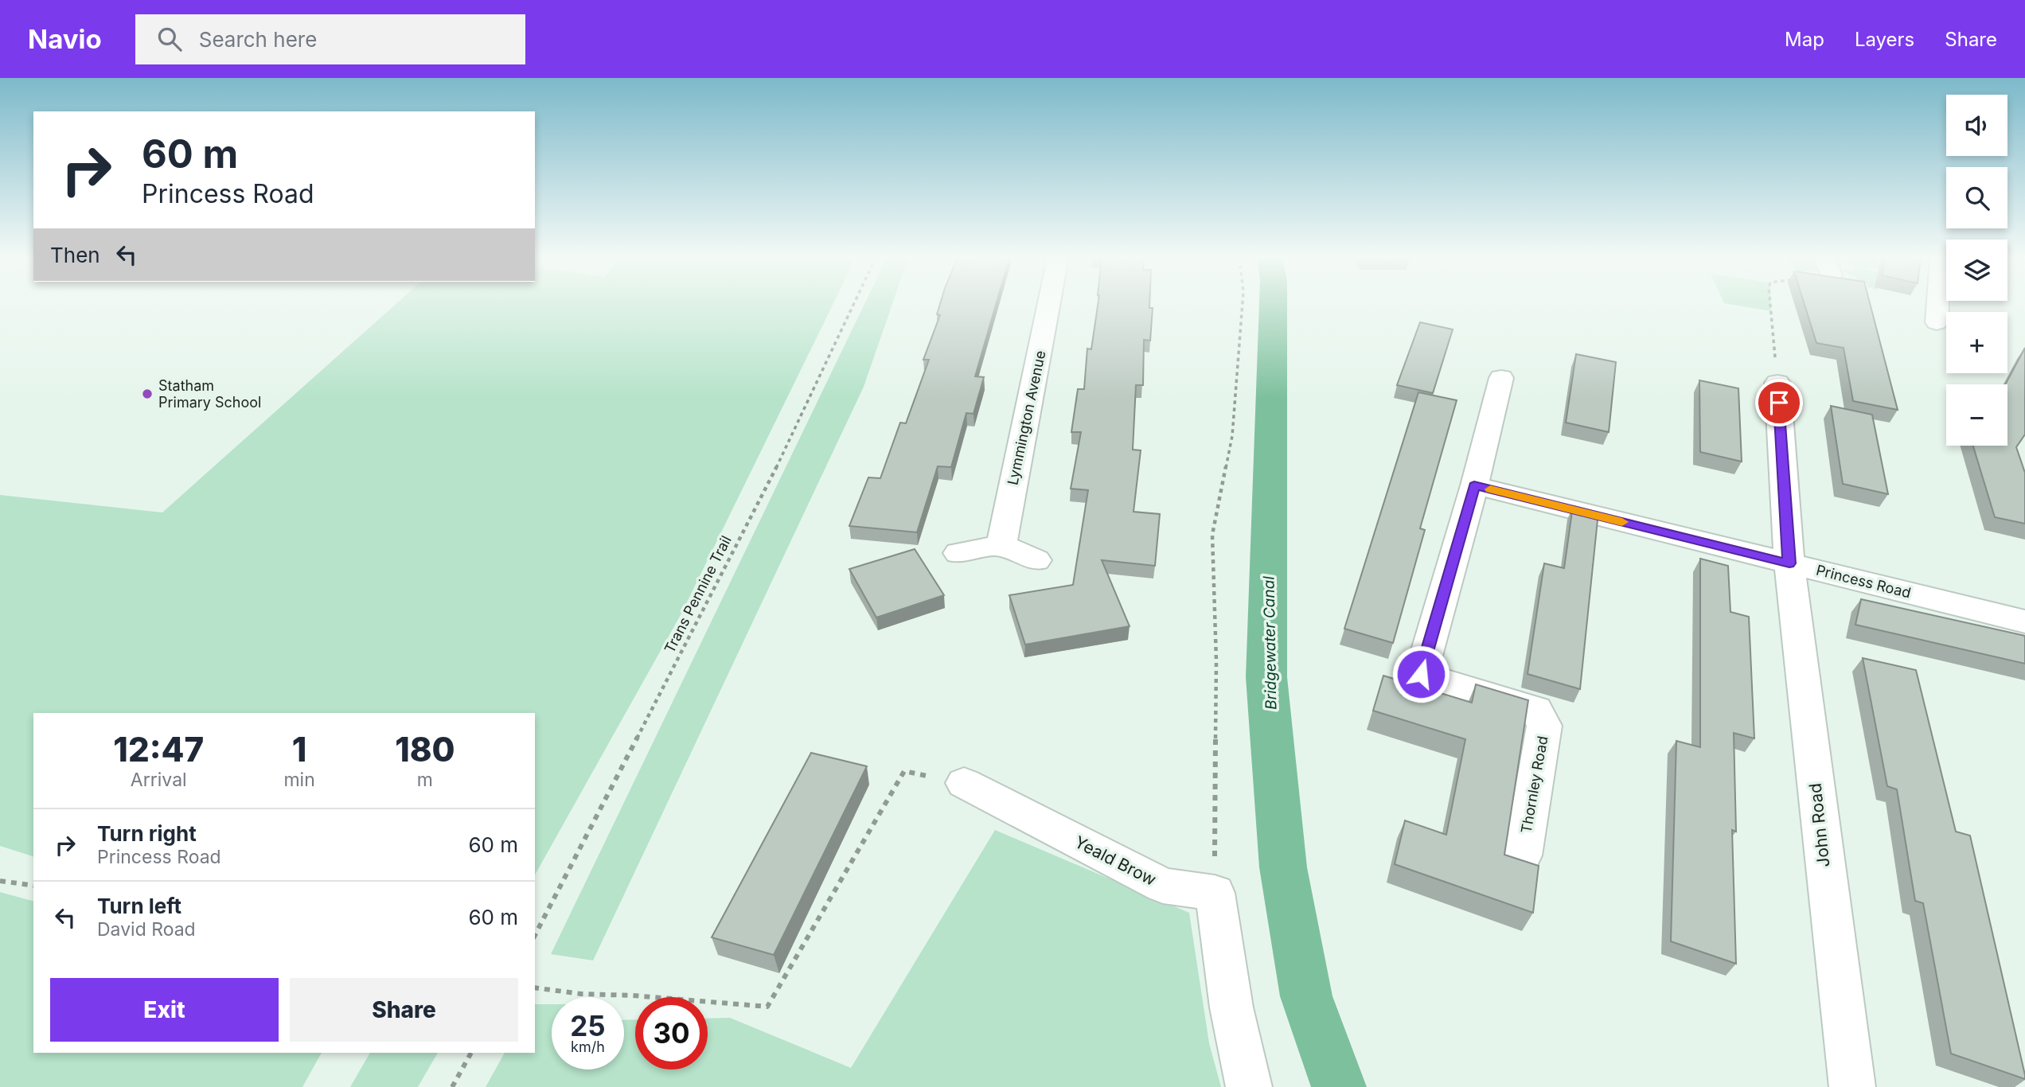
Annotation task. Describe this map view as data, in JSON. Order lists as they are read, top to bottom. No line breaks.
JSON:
{"streets":{"street":["Lymmington Avenue","Princess Road","Thornley Road","John Road","Yeald Brow"],"path":["Trans Pennine Trail"]},"crossings":[["Princess Road","Thornley Road"],["Princess Road","John Road"]],"water":["Bridgewater Canal"],"places":["Statham Primary School"],"page":{"header":"Navio","search":"Search here","nav":["Map","Layers","Share"],"map_buttons":["+","−"],"turn":["60 m","Princess Road"],"then":"Then","eta":["12:47","Arrival","1","min","180","m"],"list":[{"name":"Turn right","note":"Princess Road","value":"60 m"},{"name":"Turn left","note":"David Road","value":"60 m"}],"buttons":["Exit","Share"],"speed":"25 km/h","limit":"30"}}
